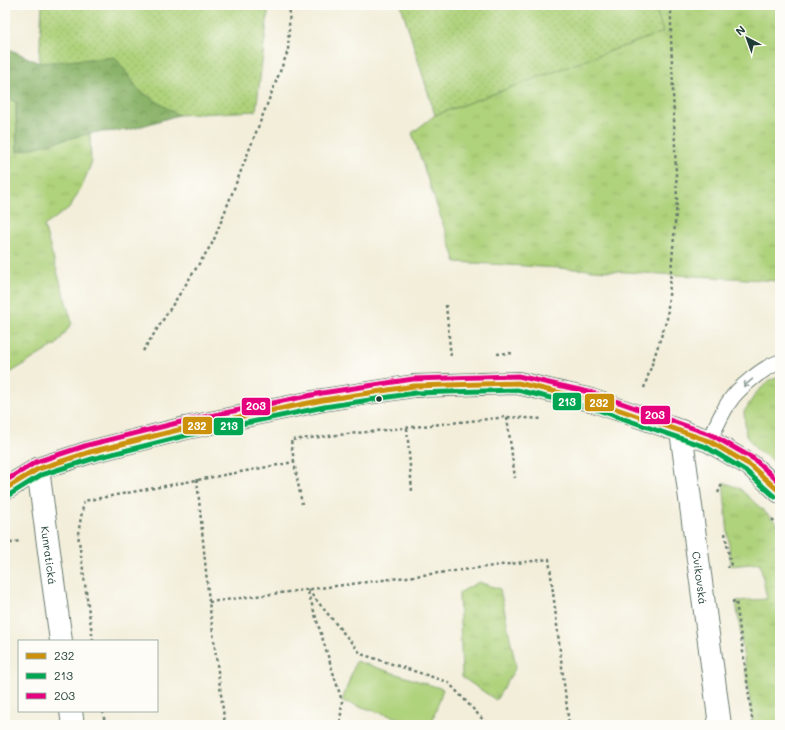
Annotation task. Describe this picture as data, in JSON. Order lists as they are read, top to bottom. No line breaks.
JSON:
{"streets":{"street":["Kunratická","Cvikovská"]},"lines":["transit line 203","transit line 232","transit line 213"],"legend":["232","213","203"],"north":"top left"}
